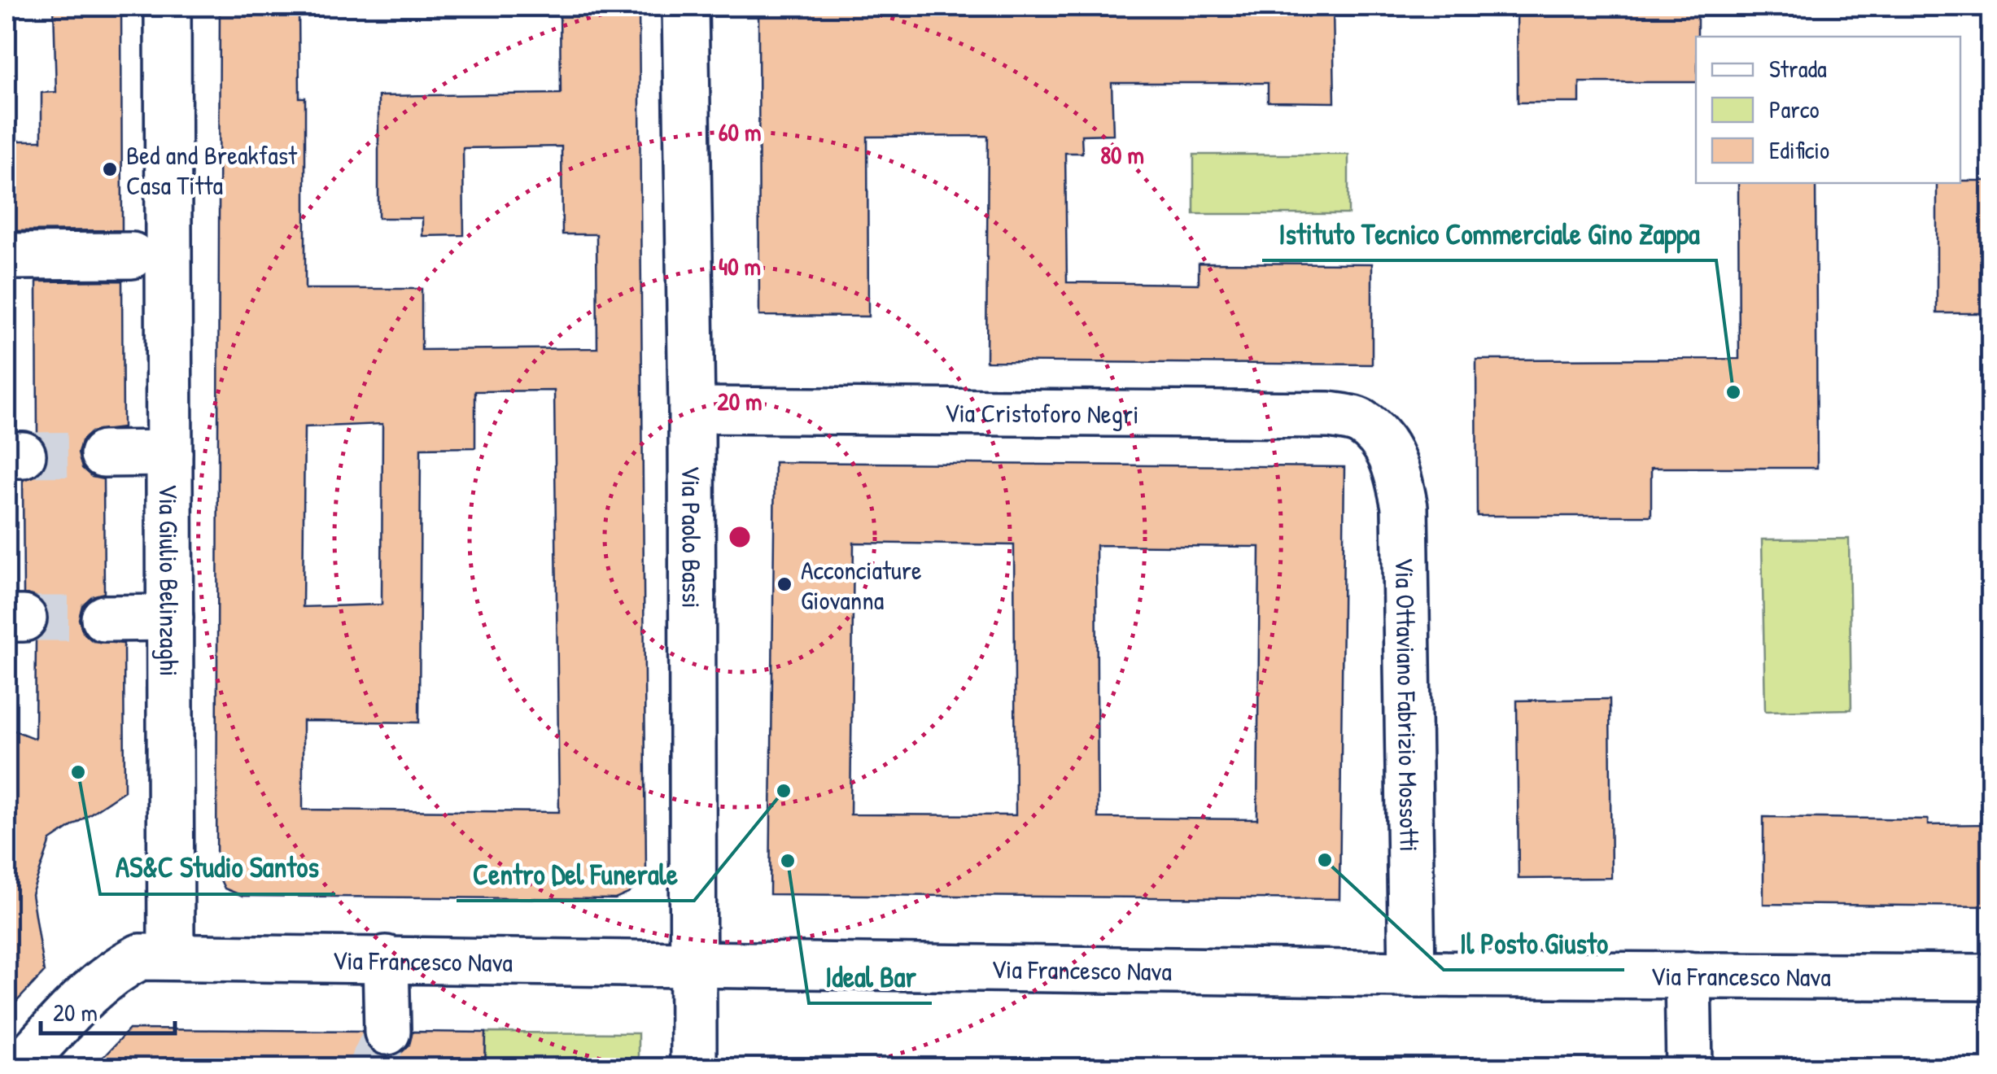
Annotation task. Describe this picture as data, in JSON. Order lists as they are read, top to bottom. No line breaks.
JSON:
{"streets":{"street":["Via Cristoforo Negri","Via Paolo Bassi","Via Giulio Belinzaghi","Via Ottaviano Fabrizio Mossotti","Via Francesco Nava"]},"crossings":[["Via Cristoforo Negri","Via Paolo Bassi"],["Via Cristoforo Negri","Via Ottaviano Fabrizio Mossotti"],["Via Paolo Bassi","Via Francesco Nava"],["Via Giulio Belinzaghi","Via Francesco Nava"],["Via Ottaviano Fabrizio Mossotti","Via Francesco Nava"]],"places":["Bed and Breakfast Casa Titta","Istituto Tecnico Commerciale Gino Zappa","Acconciature Giovanna","AS&C Studio Santos","Centro Del Funerale","Il Posto Giusto","Ideal Bar"],"legend":["Strada","Parco","Edificio"],"scale_bar":"20 m","rings":["60 m","80 m","40 m","20 m"]}
